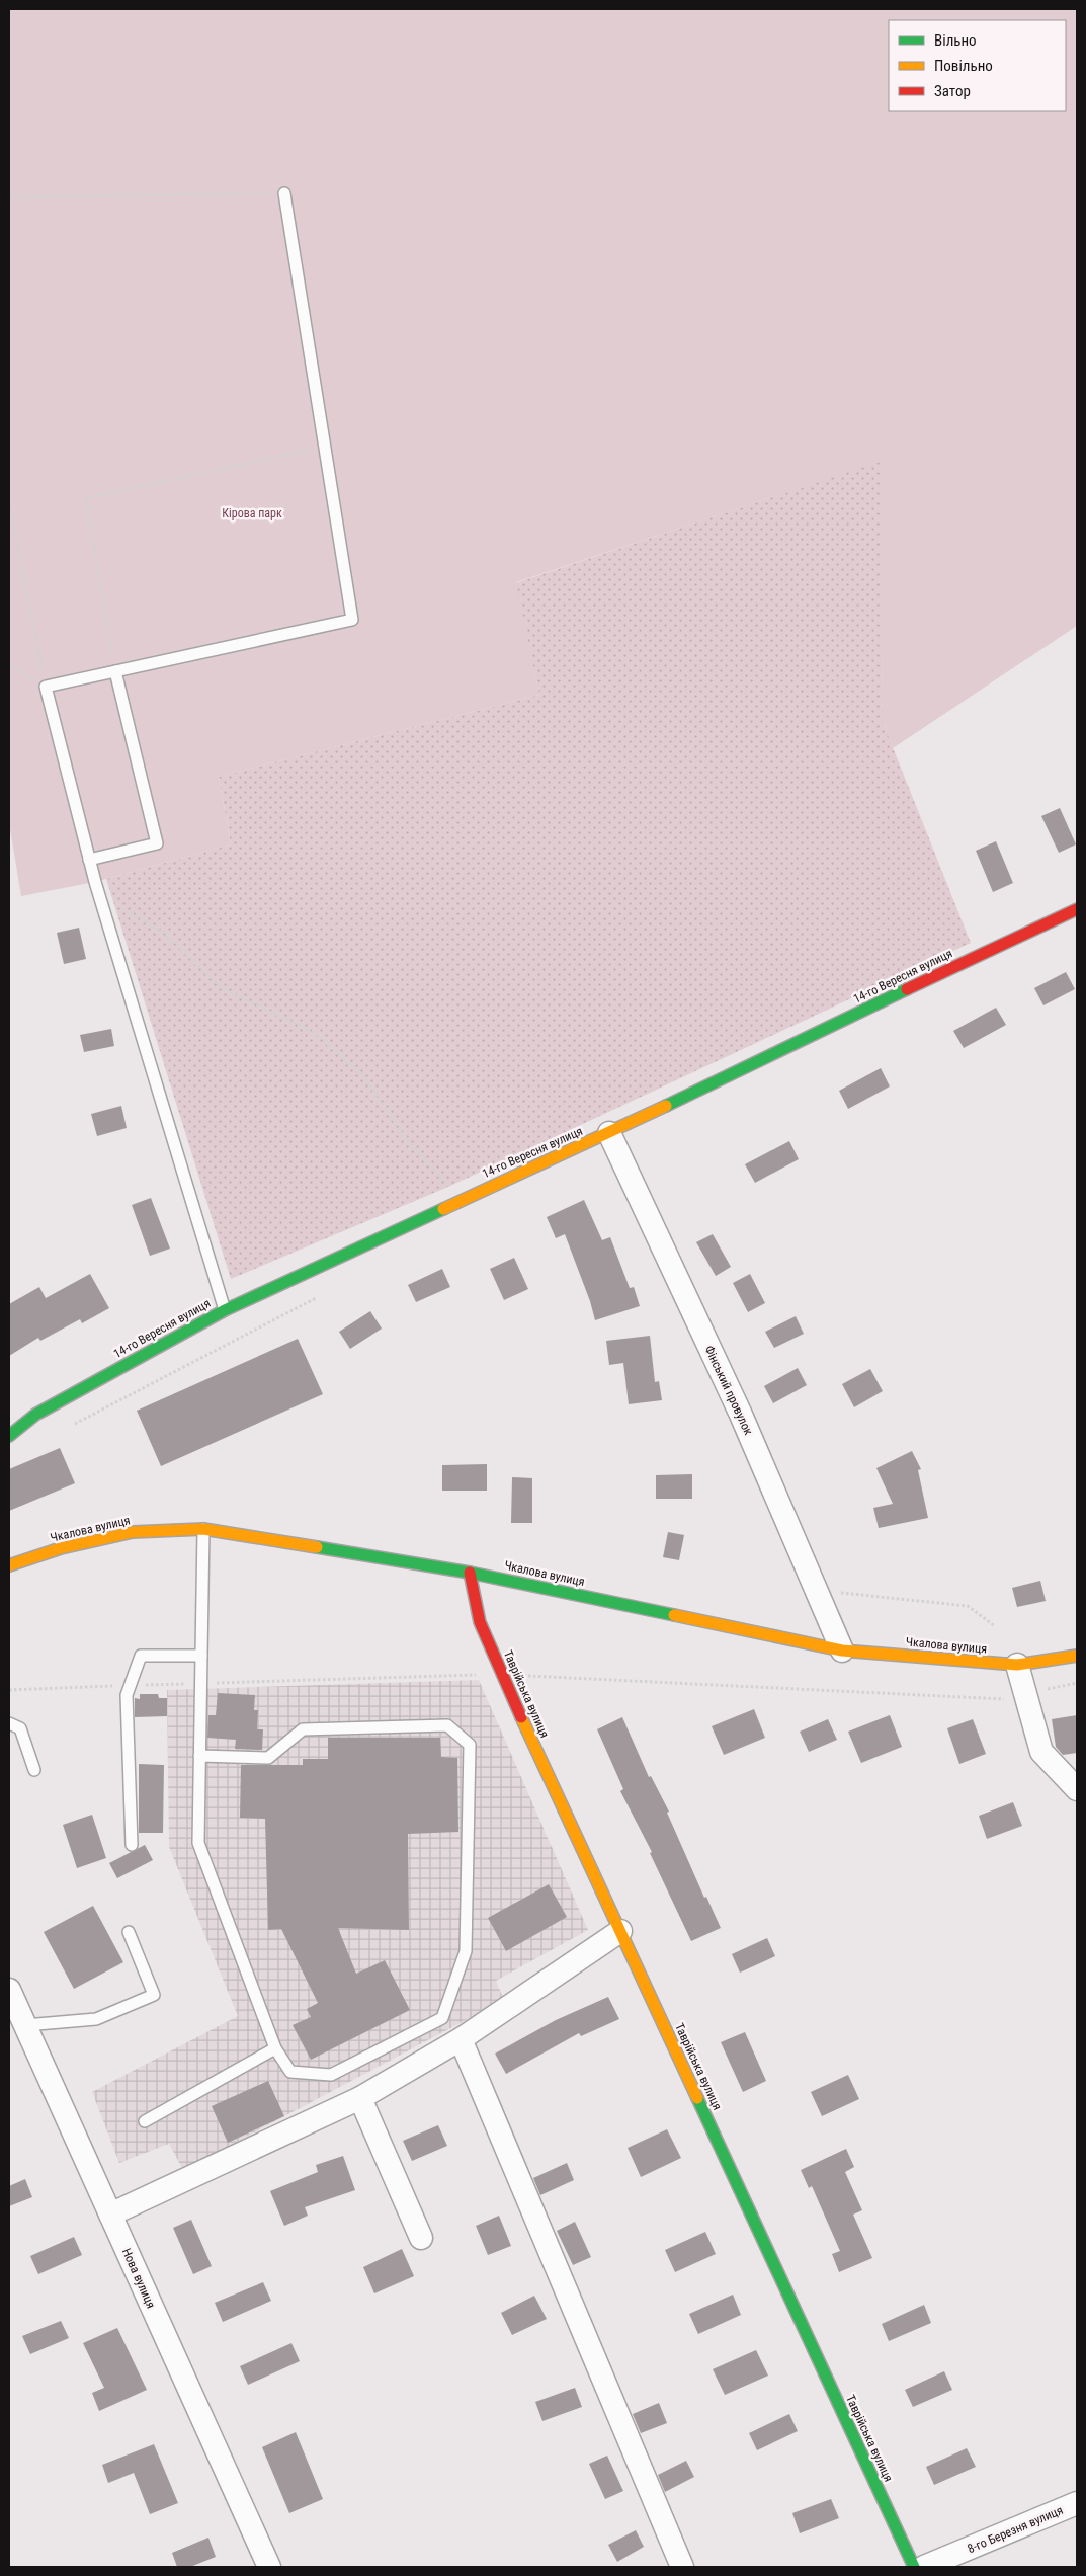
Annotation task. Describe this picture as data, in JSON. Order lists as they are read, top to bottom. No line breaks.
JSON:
{"streets":{"street":["14-го Вересня вулиця","Фінський провулок","Чкалова вулиця","Таврійська вулиця","Нова вулиця","8-го Березня вулиця"]},"crossings":[["14-го Вересня вулиця","Фінський провулок"],["Фінський провулок","Чкалова вулиця"],["Чкалова вулиця","Таврійська вулиця"]],"parks":["Кірова парк"],"legend":["Вільно","Повільно","Затор"]}
